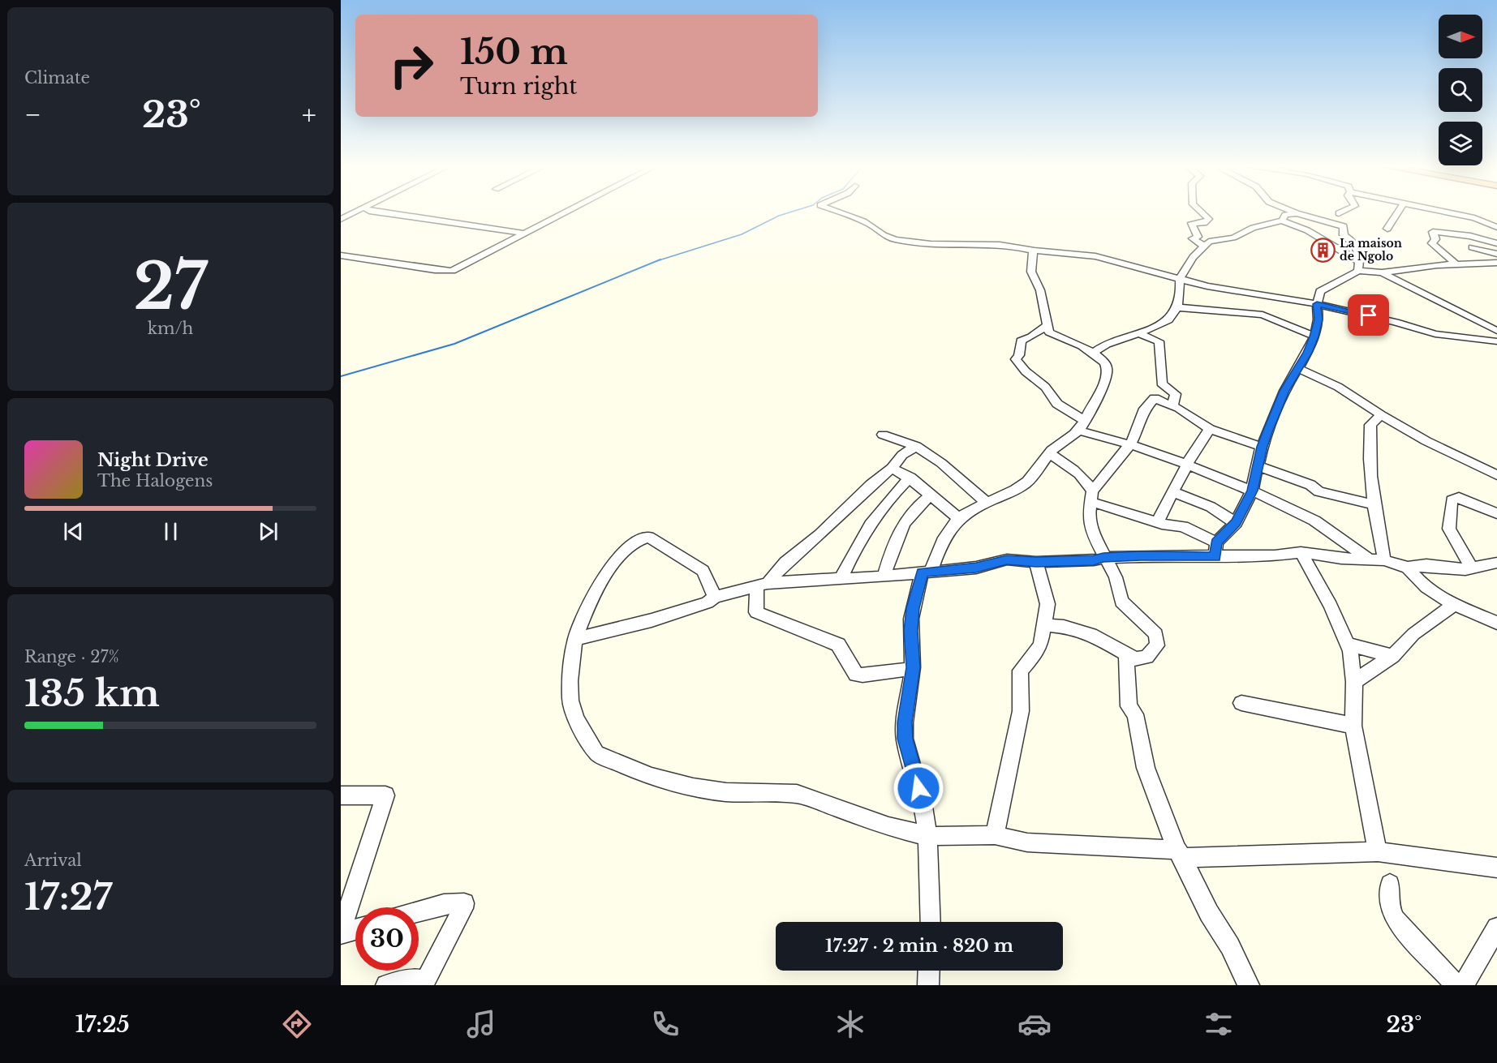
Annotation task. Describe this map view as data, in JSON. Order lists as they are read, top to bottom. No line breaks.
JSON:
{"places":{"building":["La maison de Ngolo"]},"north":"right","page":{"tile":["Climate",["27","km/h"],["Range · 27%","135 km"],["Arrival","17:27"]],"turn":["150 m","Turn right"],"heat":["−","23°","+"],"song":["Night Drive","The Halogens"],"limit":"30","trip":"17:27 · 2 min · 820 m","tabs":["17:25","23°"]}}
